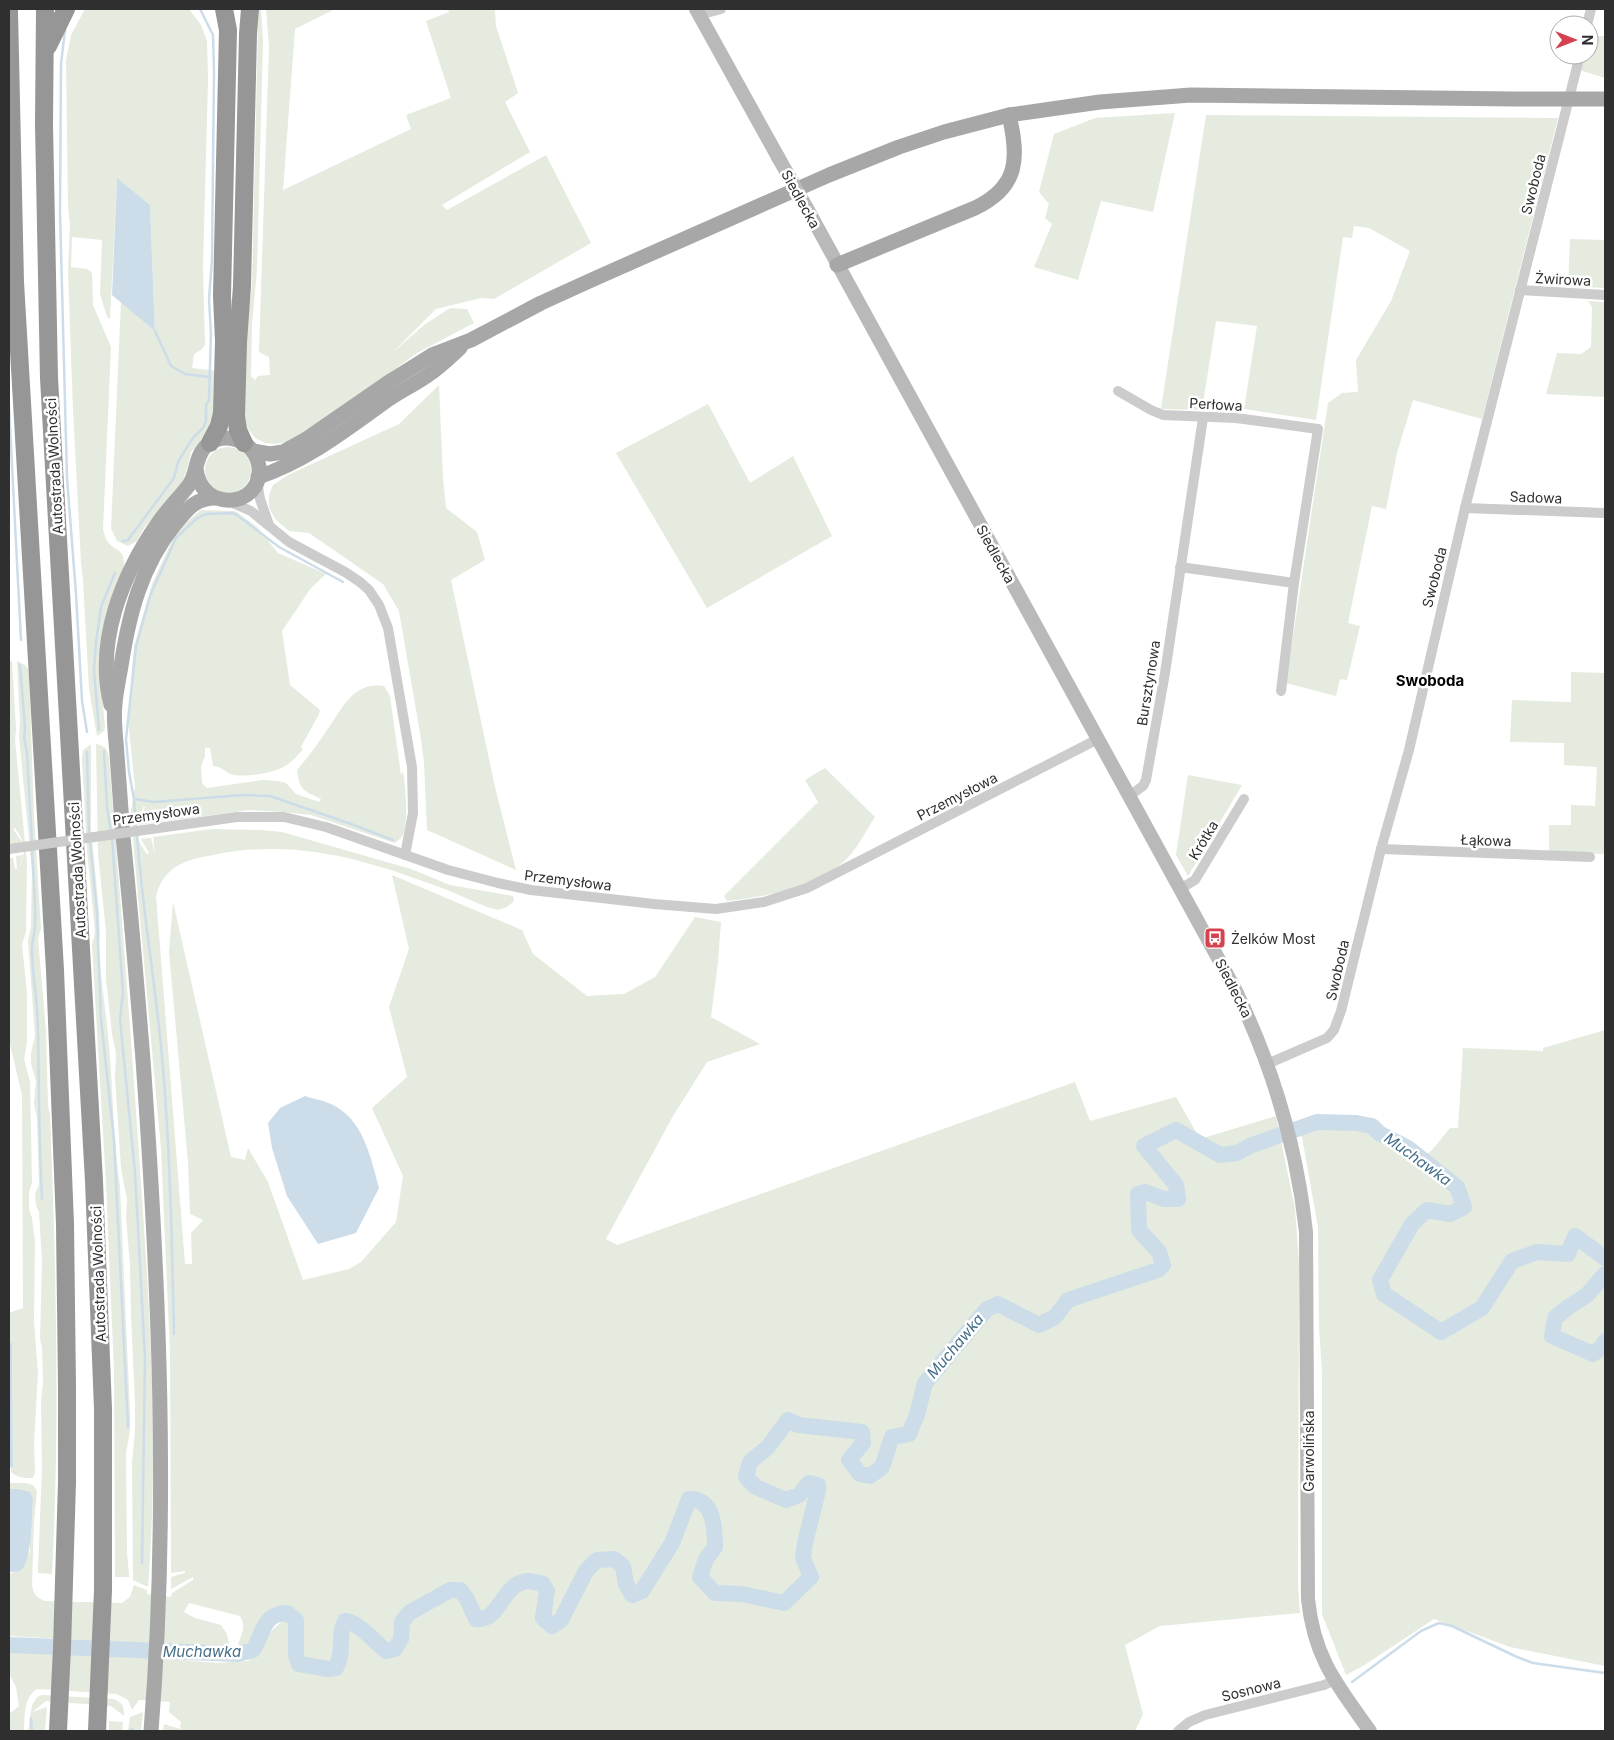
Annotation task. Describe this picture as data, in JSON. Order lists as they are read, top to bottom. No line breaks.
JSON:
{"streets":{"highway":["Autostrada Wolności"],"main road":["Siedlecka","Garwolińska"],"street":["Swoboda","Żwirowa","Perłowa","Sadowa","Bursztynowa","Przemysłowa","Krótka","Łąkowa","Sosnowa"]},"crossings":[["Swoboda","Siedlecka"],["Swoboda","Żwirowa"],["Swoboda","Sadowa"],["Swoboda","Łąkowa"],["Siedlecka","Bursztynowa"],["Siedlecka","Przemysłowa"],["Siedlecka","Krótka"],["Siedlecka","Garwolińska"],["Perłowa","Bursztynowa"],["Garwolińska","Sosnowa"]],"districts":["Swoboda"],"water":["Muchawka"],"places":{"bus stop":["Żelków Most"]},"north":"right"}
